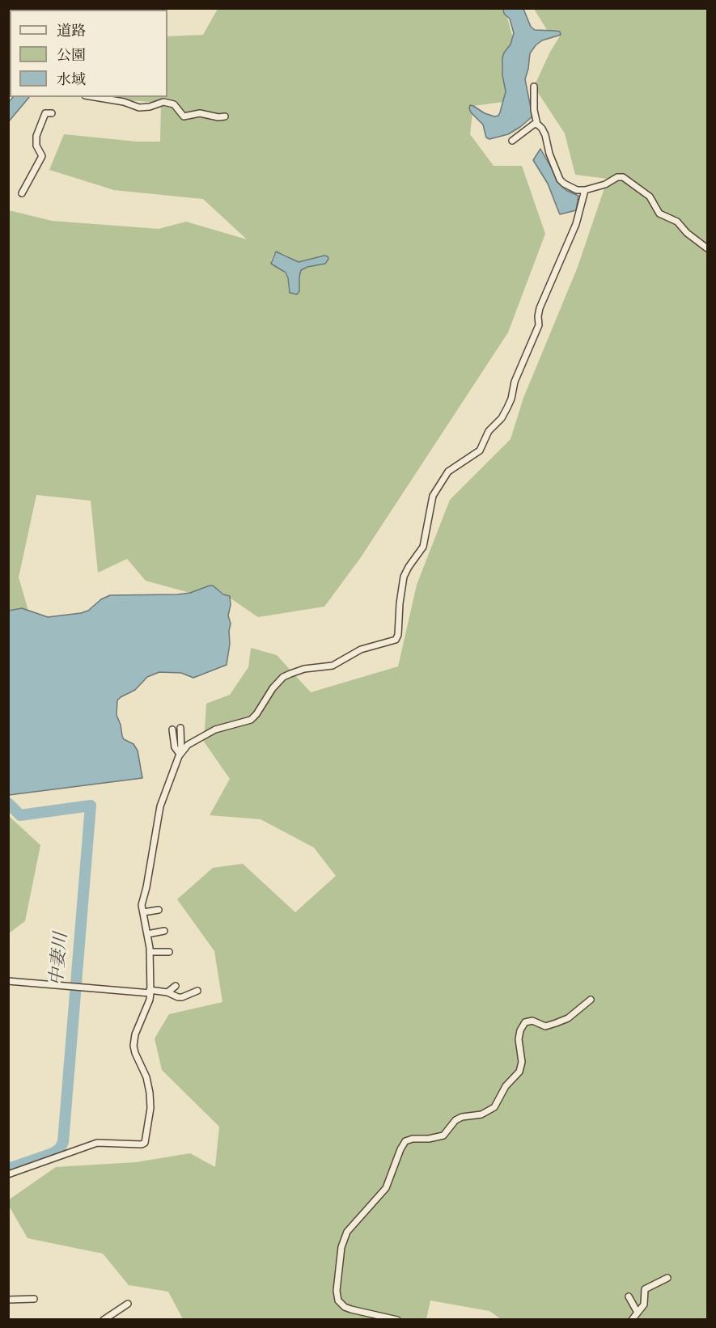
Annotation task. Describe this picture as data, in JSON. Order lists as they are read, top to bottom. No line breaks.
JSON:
{"water":["中妻川"],"legend":["道路","公園","水域"]}
